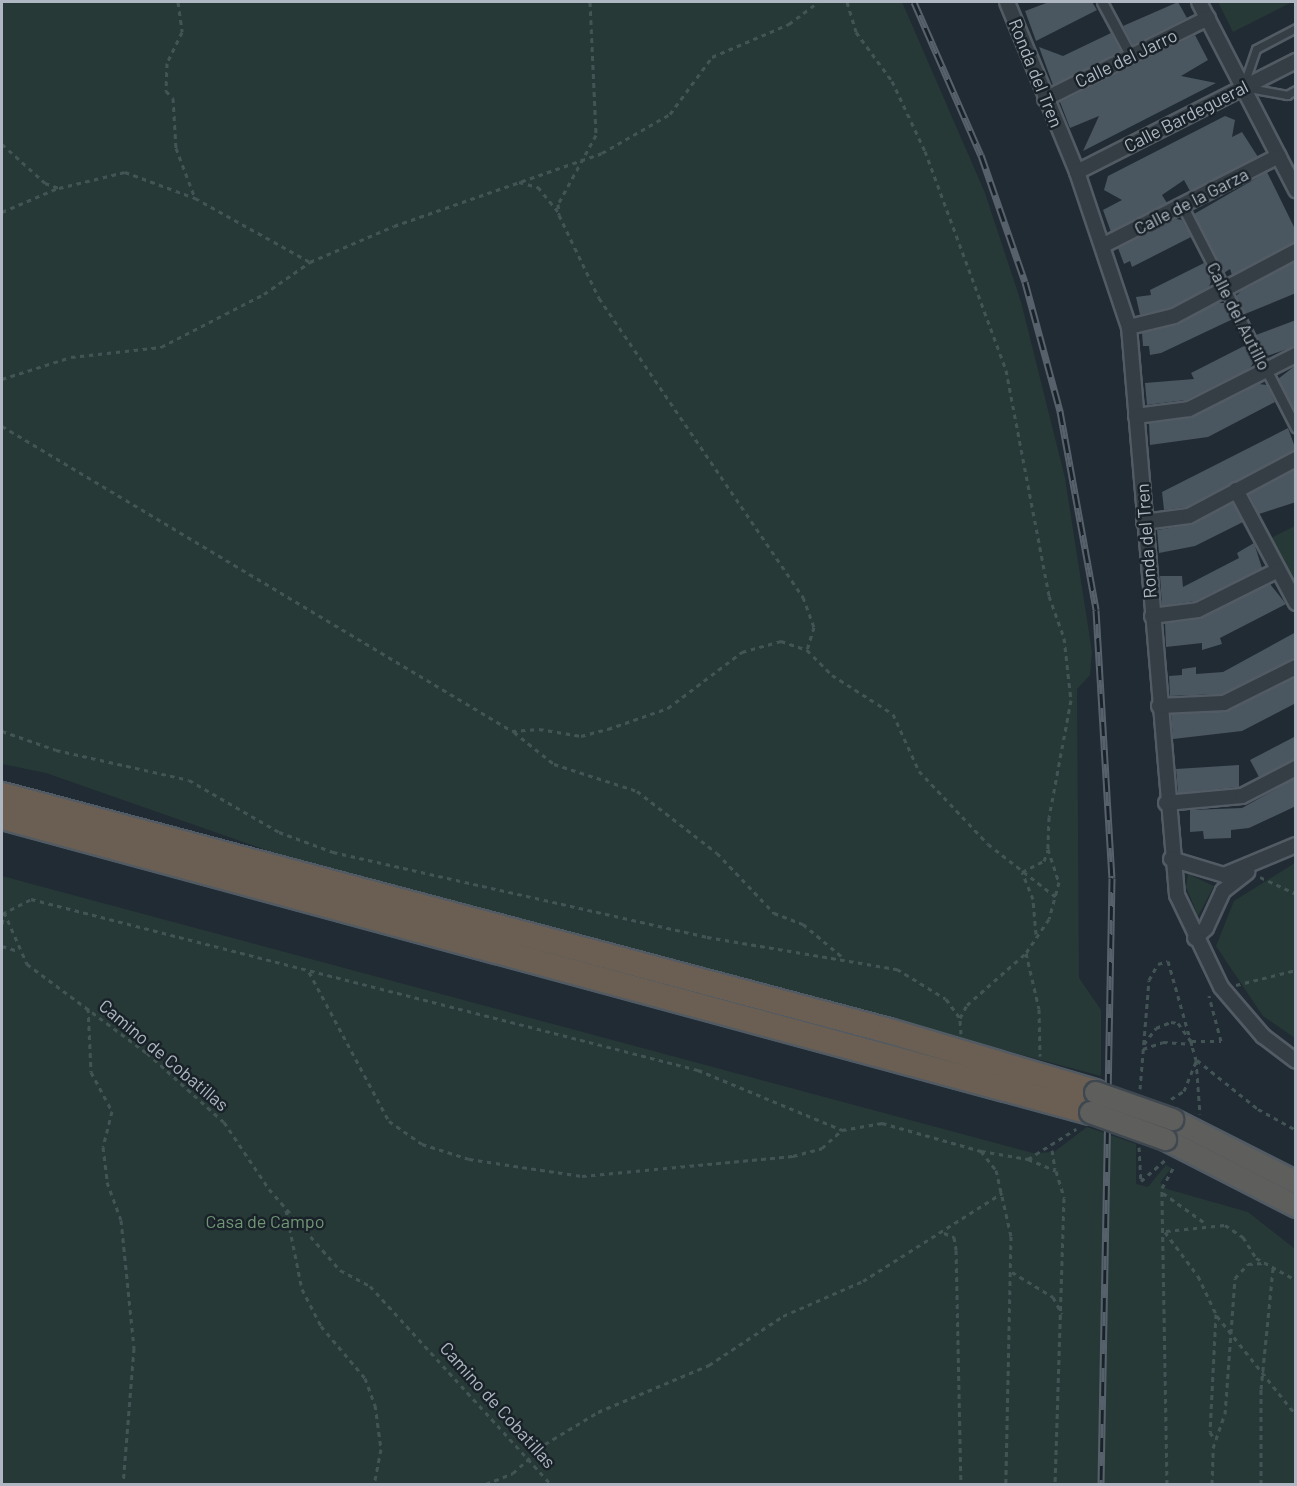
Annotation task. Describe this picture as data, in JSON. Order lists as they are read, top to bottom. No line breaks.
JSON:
{"streets":{"street":["Calle del Jarro","Ronda del Tren","Calle Bardegueral","Calle de la Garza","Calle del Autillo"],"path":["Camino de Cobatillas"]},"crossings":[["Calle del Jarro","Ronda del Tren"],["Ronda del Tren","Calle Bardegueral"],["Ronda del Tren","Calle de la Garza"],["Calle de la Garza","Calle del Autillo"]],"parks":["Casa de Campo"]}
